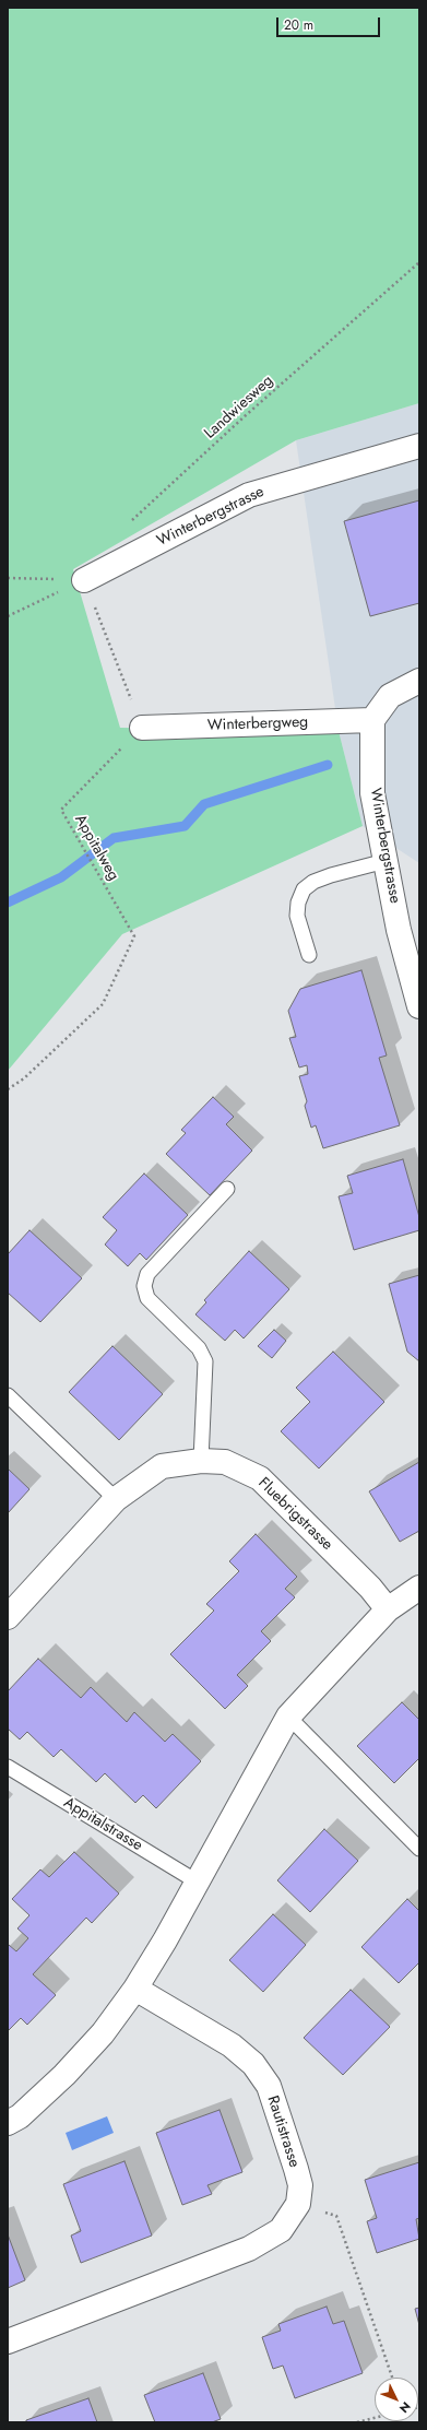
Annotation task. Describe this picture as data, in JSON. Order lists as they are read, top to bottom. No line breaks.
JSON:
{"streets":{"street":["Winterbergstrasse","Winterbergweg","Fluebrigstrasse","Rautistrasse"],"lane":["Appitalstrasse"],"path":["Landwiesweg","Appitalweg"]},"crossings":[["Winterbergstrasse","Winterbergweg"],["Winterbergweg","Appitalweg"]],"scale_bar":"20 m","north":"bottom right"}
